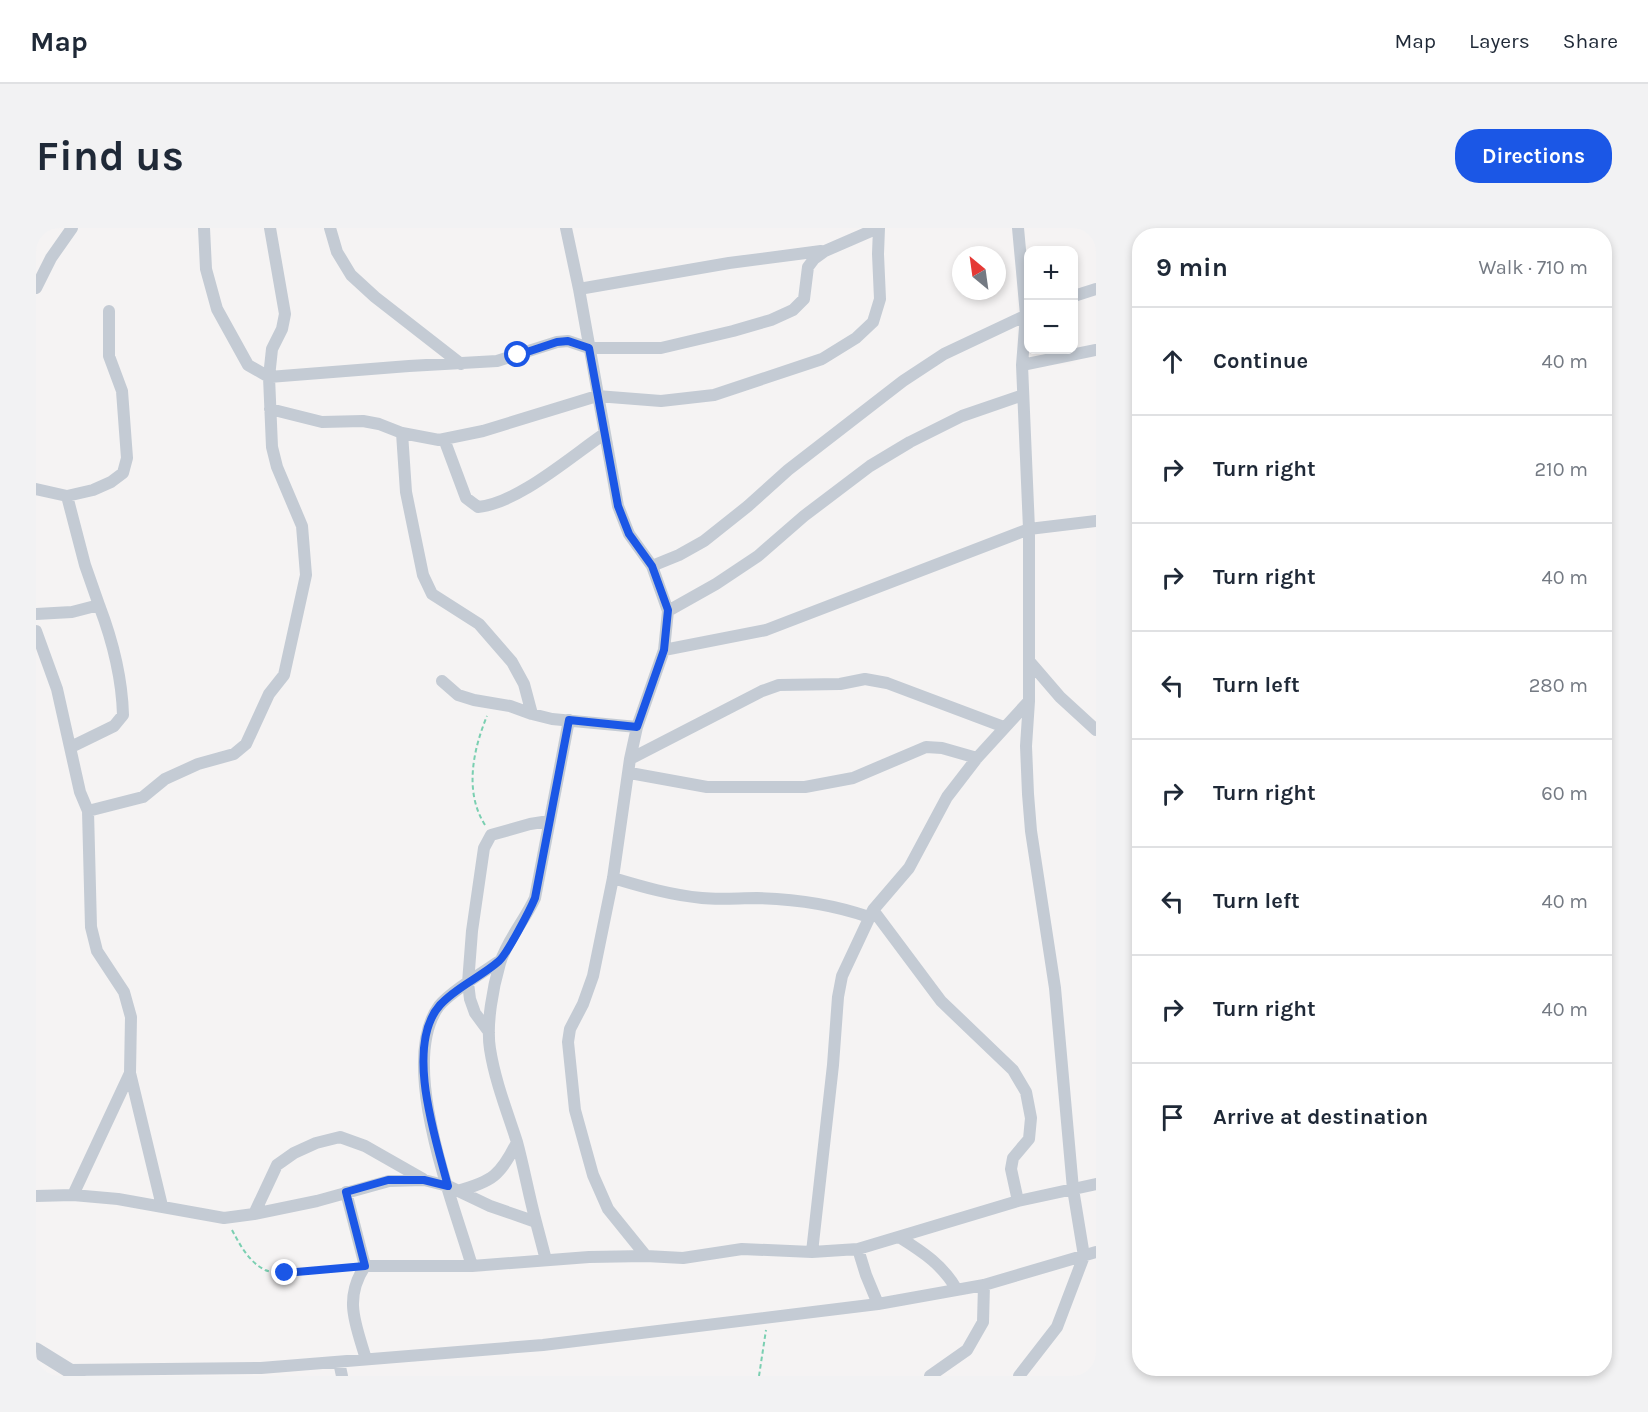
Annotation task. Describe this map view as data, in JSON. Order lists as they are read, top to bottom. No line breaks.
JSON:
{"north":"top left","page":{"header":"Map","nav":["Map","Layers","Share"],"buttons":"Directions","title":"Find us","heading":["9 min","Walk · 710 m"],"map_buttons":["+","−"],"list":[["Continue","40 m"],["Turn right","210 m"],["Turn right","40 m"],["Turn left","280 m"],["Turn right","60 m"],["Turn left","40 m"],["Turn right","40 m"],"Arrive at destination"]}}
